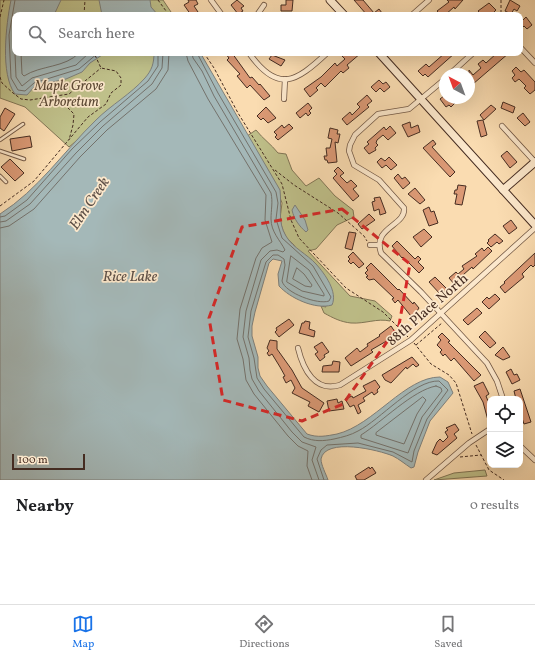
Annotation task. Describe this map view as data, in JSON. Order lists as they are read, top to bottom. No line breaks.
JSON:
{"streets":{"street":["88th Place North"]},"water":["Elm Creek","Rice Lake"],"parks":["Maple Grove Arboretum"],"scale_bar":"100 m","north":"top left","page":{"search":"Search here","scale":"100 m","heading":["Nearby","0 results"],"nav":["Map","Directions","Saved"]}}
